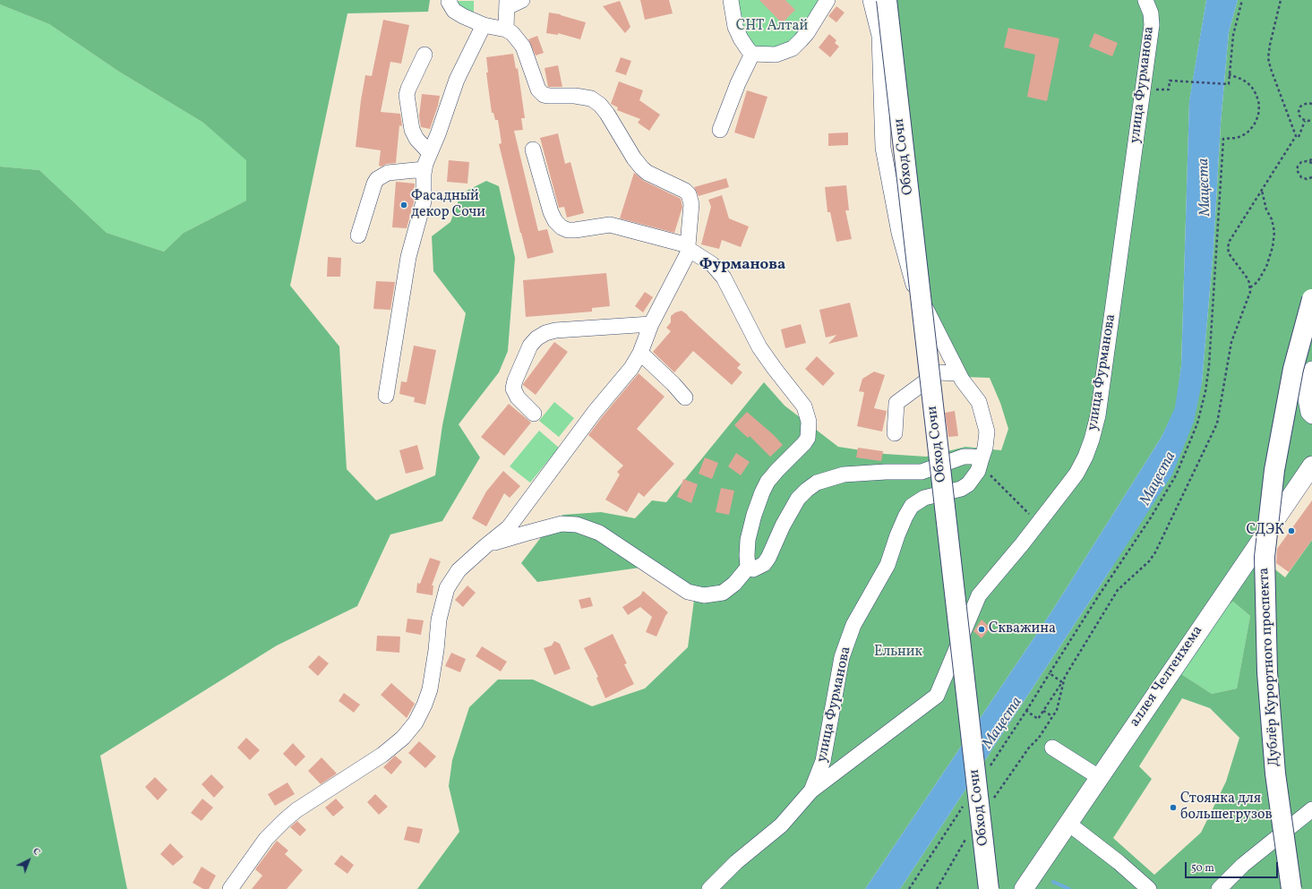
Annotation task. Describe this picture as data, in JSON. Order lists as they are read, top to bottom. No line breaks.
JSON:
{"streets":{"highway":["Обход Сочи","Дублёр Курортного проспекта"],"main road":["аллея Челтенхема"],"street":["улица Фурманова"]},"districts":["Фурманова"],"water":["Мацеста"],"parks":["СНТ Алтай","Ельник"],"places":["Фасадный декор Сочи","СДЭК","Скважина","Стоянка для большегрузов"],"scale_bar":"50 m","north":"top right"}
